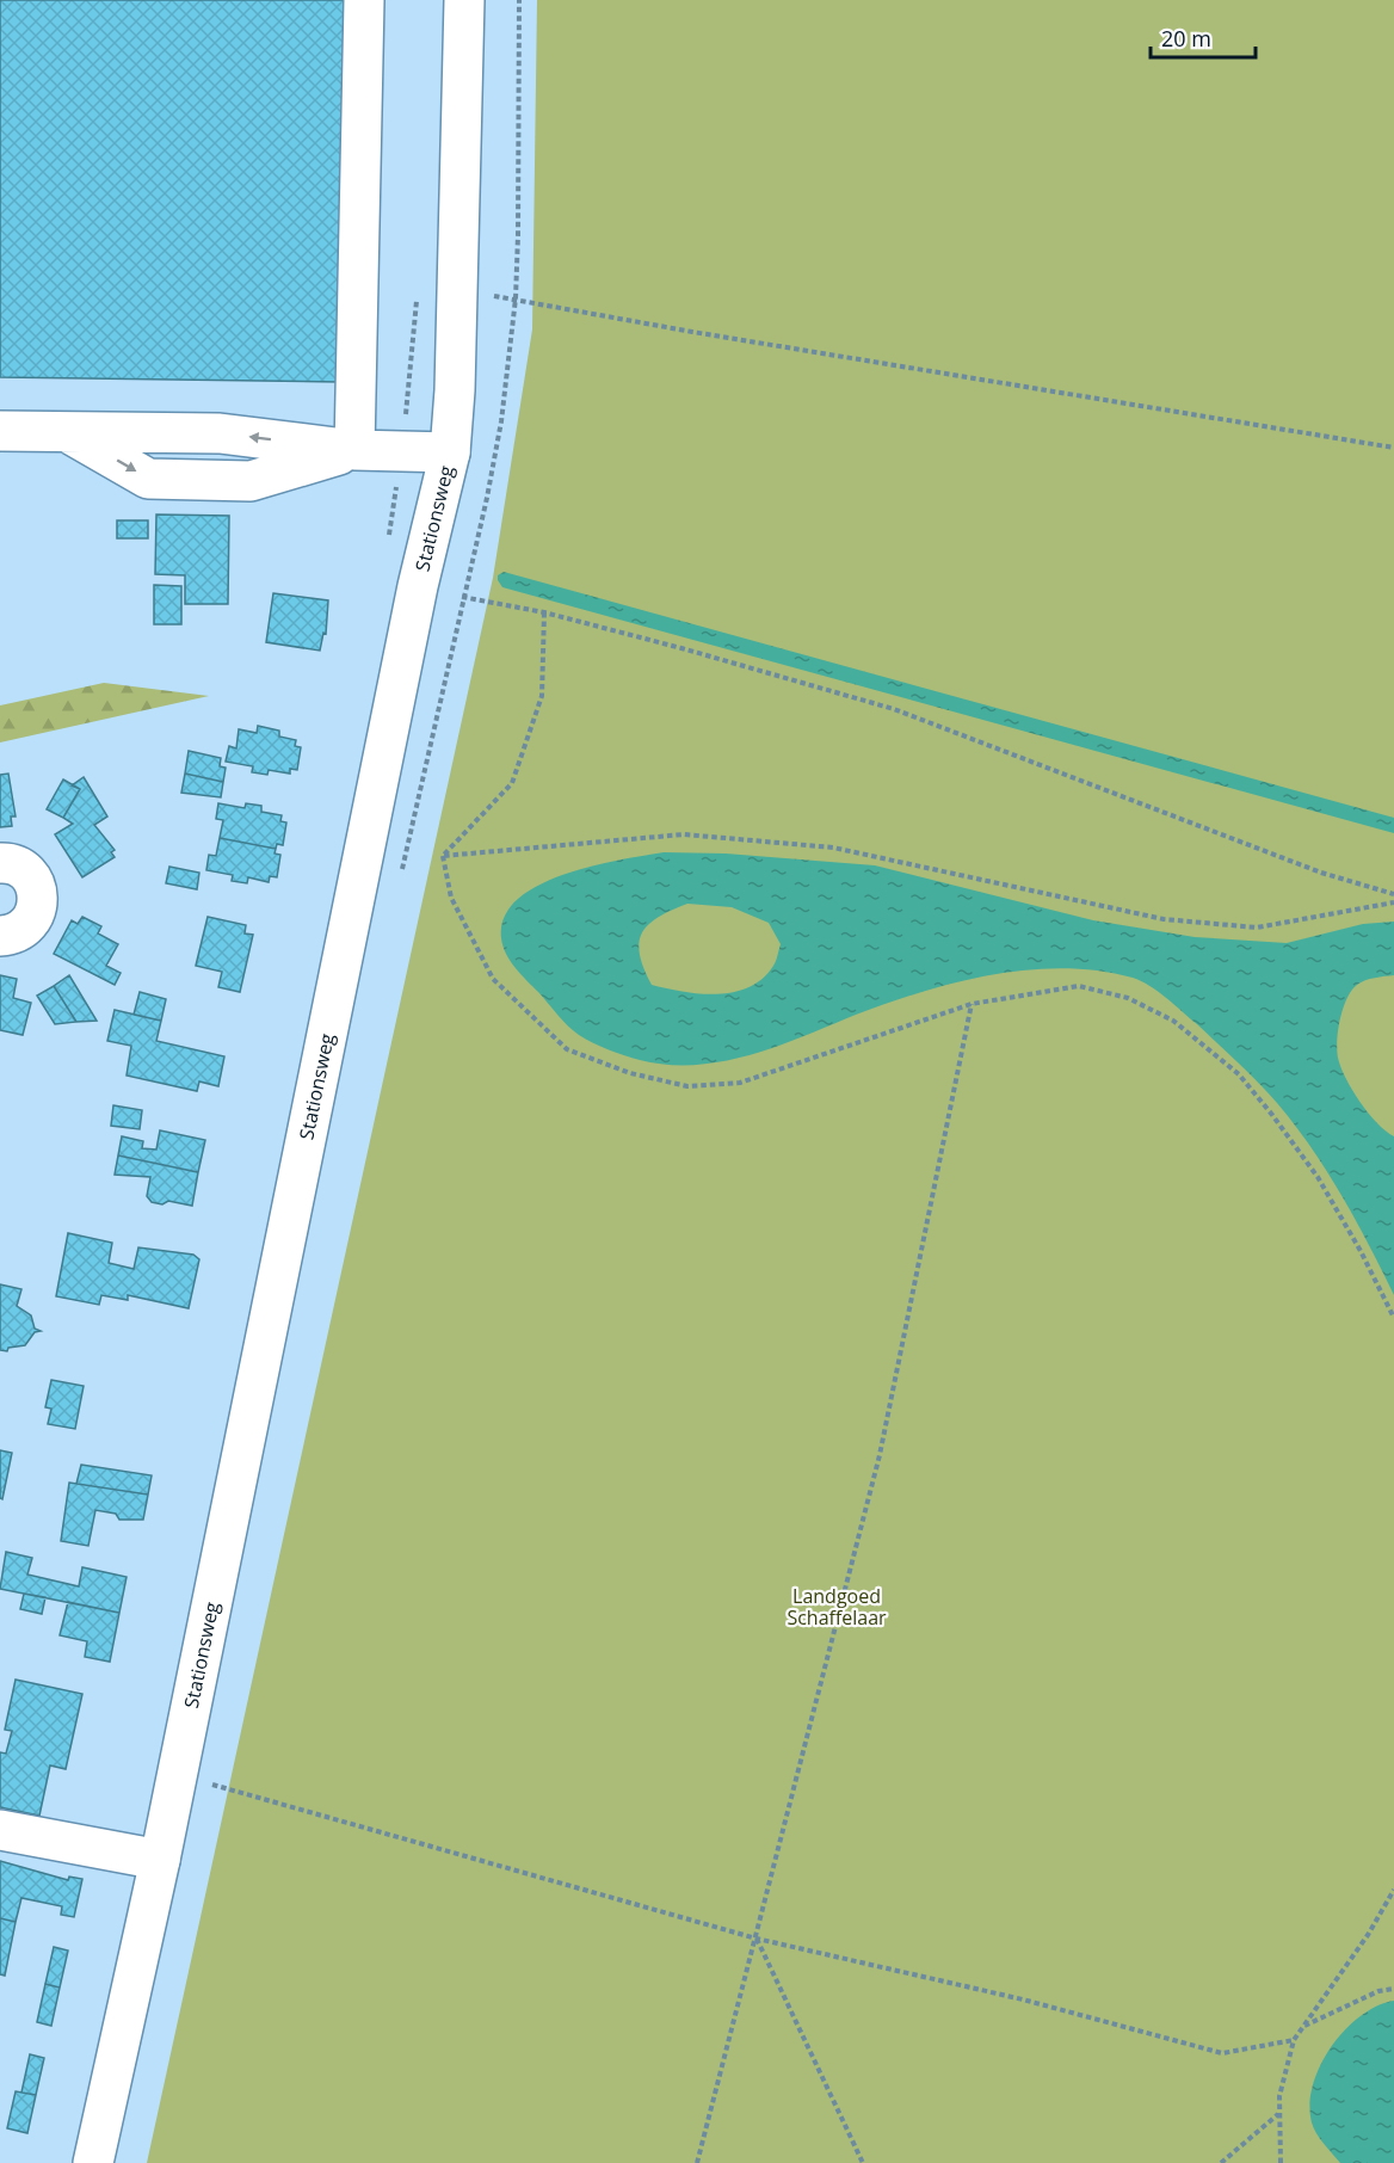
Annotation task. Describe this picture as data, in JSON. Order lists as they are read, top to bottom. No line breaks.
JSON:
{"streets":{"main road":["Stationsweg"]},"parks":["Landgoed Schaffelaar"],"scale_bar":"20 m"}
